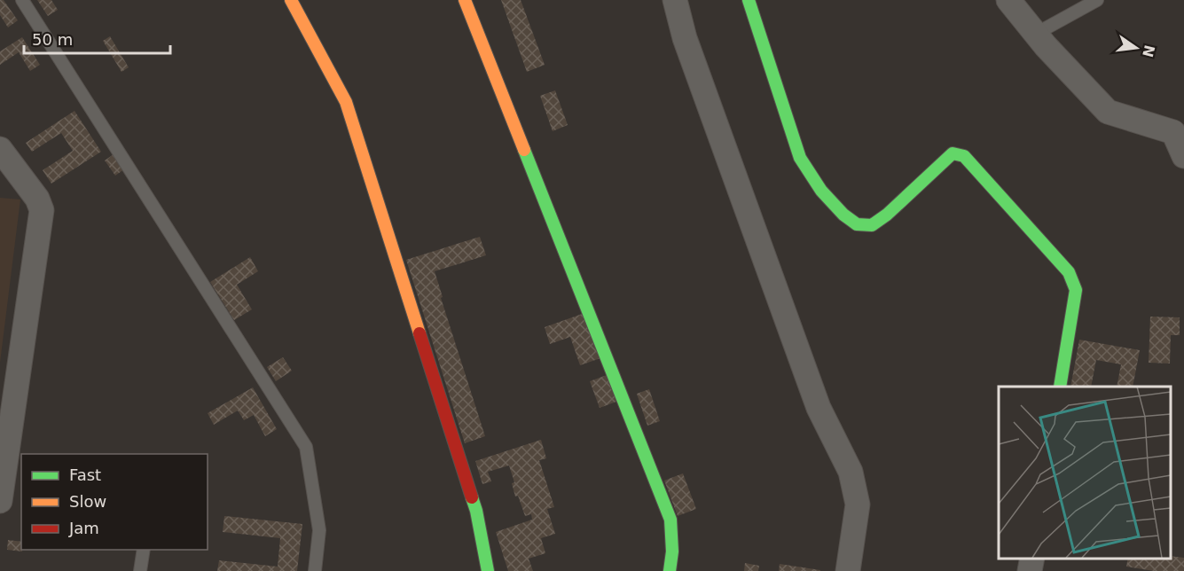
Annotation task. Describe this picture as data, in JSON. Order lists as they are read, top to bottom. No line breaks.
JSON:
{"legend":["Fast","Slow","Jam"],"scale_bar":"50 m","north":"right"}
